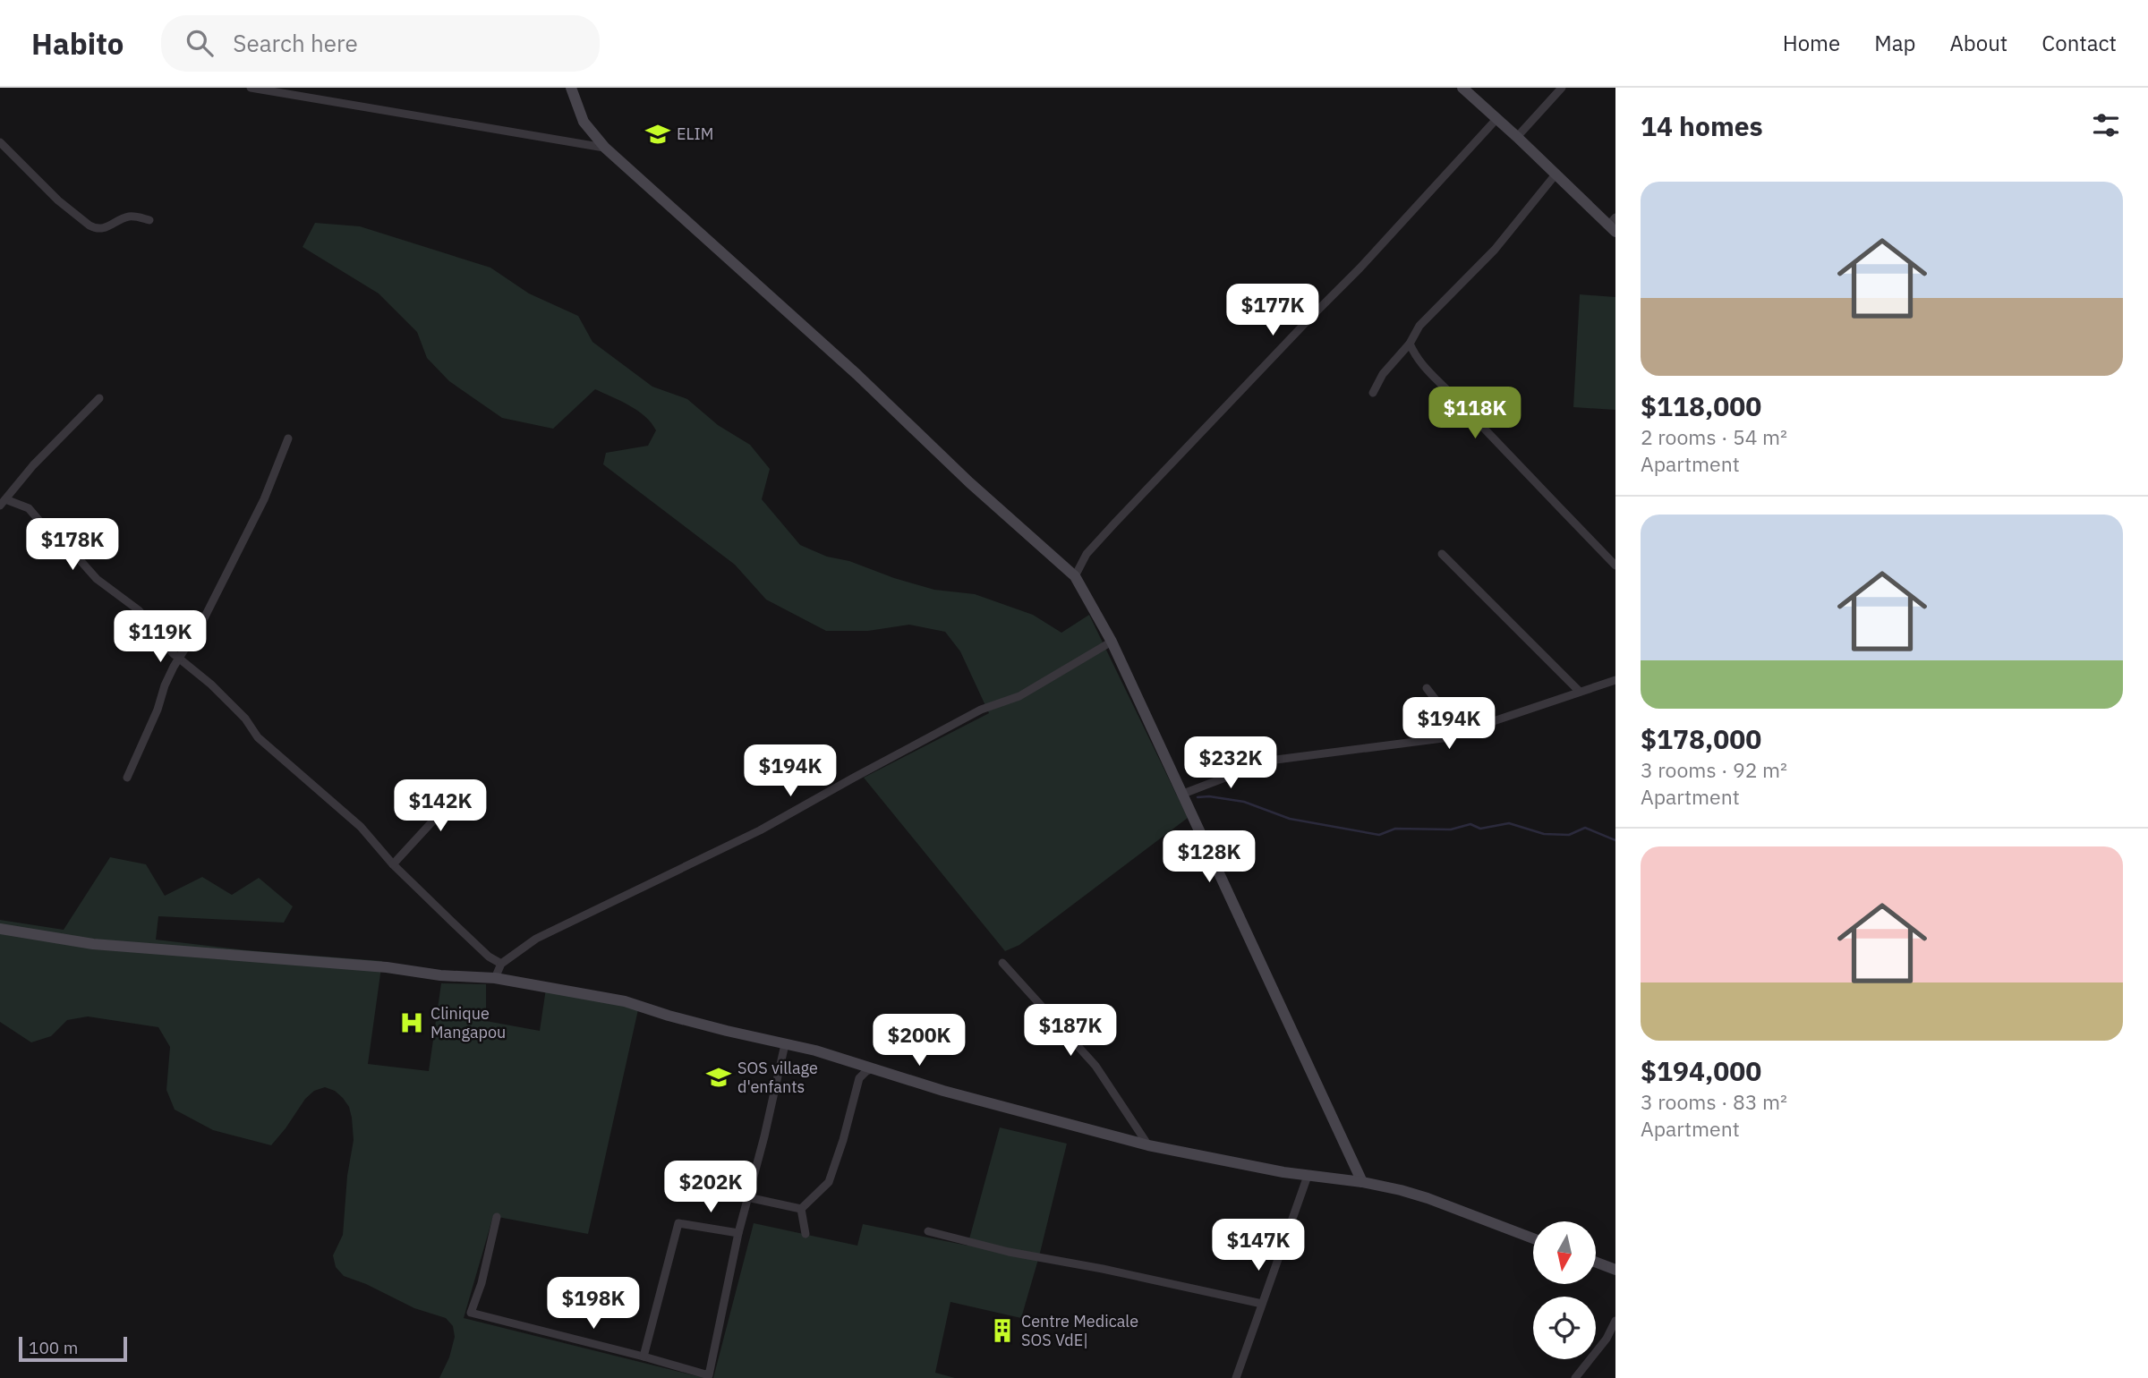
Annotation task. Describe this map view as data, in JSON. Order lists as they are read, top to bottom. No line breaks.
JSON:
{"places":{"school or university":["ELIM","SOS village d'enfants"],"hospital":["Clinique Mangapou"],"building":["Centre Medicale SOS VdE|"]},"scale_bar":"100 m","north":"bottom","page":{"header":"Habito","search":"Search here","nav":["Home","Map","About","Contact"],"heading":"14 homes","list":[{"name":"$118,000","note":"2 rooms · 54 m² · Apartment"},{"name":"$178,000","note":"3 rooms · 92 m² · Apartment"},{"name":"$194,000","note":"3 rooms · 83 m² · Apartment"}],"price":["$177K","$118K","$178K","$119K","$194K","$232K","$194K","$142K","$128K","$187K","$200K","$202K","$147K","$198K"],"scale":"100 m"}}
